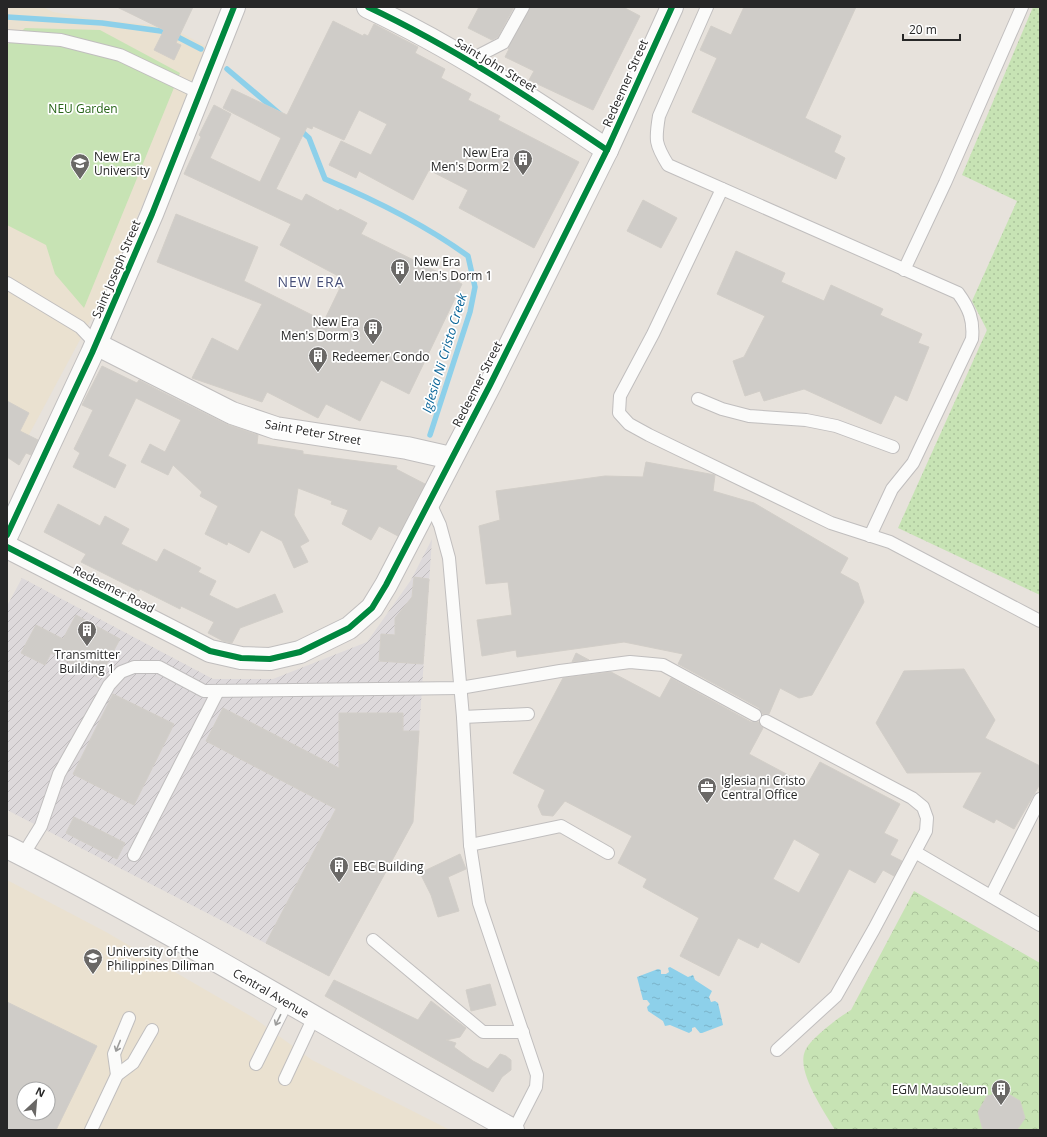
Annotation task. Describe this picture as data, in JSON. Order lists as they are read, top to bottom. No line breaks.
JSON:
{"streets":{"street":["Saint John Street","Redeemer Street","Saint Joseph Street","Saint Peter Street","Redeemer Road","Central Avenue"]},"crossings":[["Saint John Street","Redeemer Street"],["Redeemer Street","Saint Peter Street"],["Redeemer Street","Redeemer Road"],["Saint Joseph Street","Saint Peter Street"]],"districts":["NEW ERA"],"water":["Iglesia Ni Cristo Creek"],"parks":["NEU Garden"],"places":{"building":["New Era Men's Dorm 2","New Era Men's Dorm 1","New Era Men's Dorm 3","Redeemer Condo","Transmitter Building 1","EBC Building","EGM Mausoleum"],"school or university":["New Era University","University of the Philippines Diliman"],"office":["Iglesia ni Cristo Central Office"]},"scale_bar":"20 m","north":"top right"}
